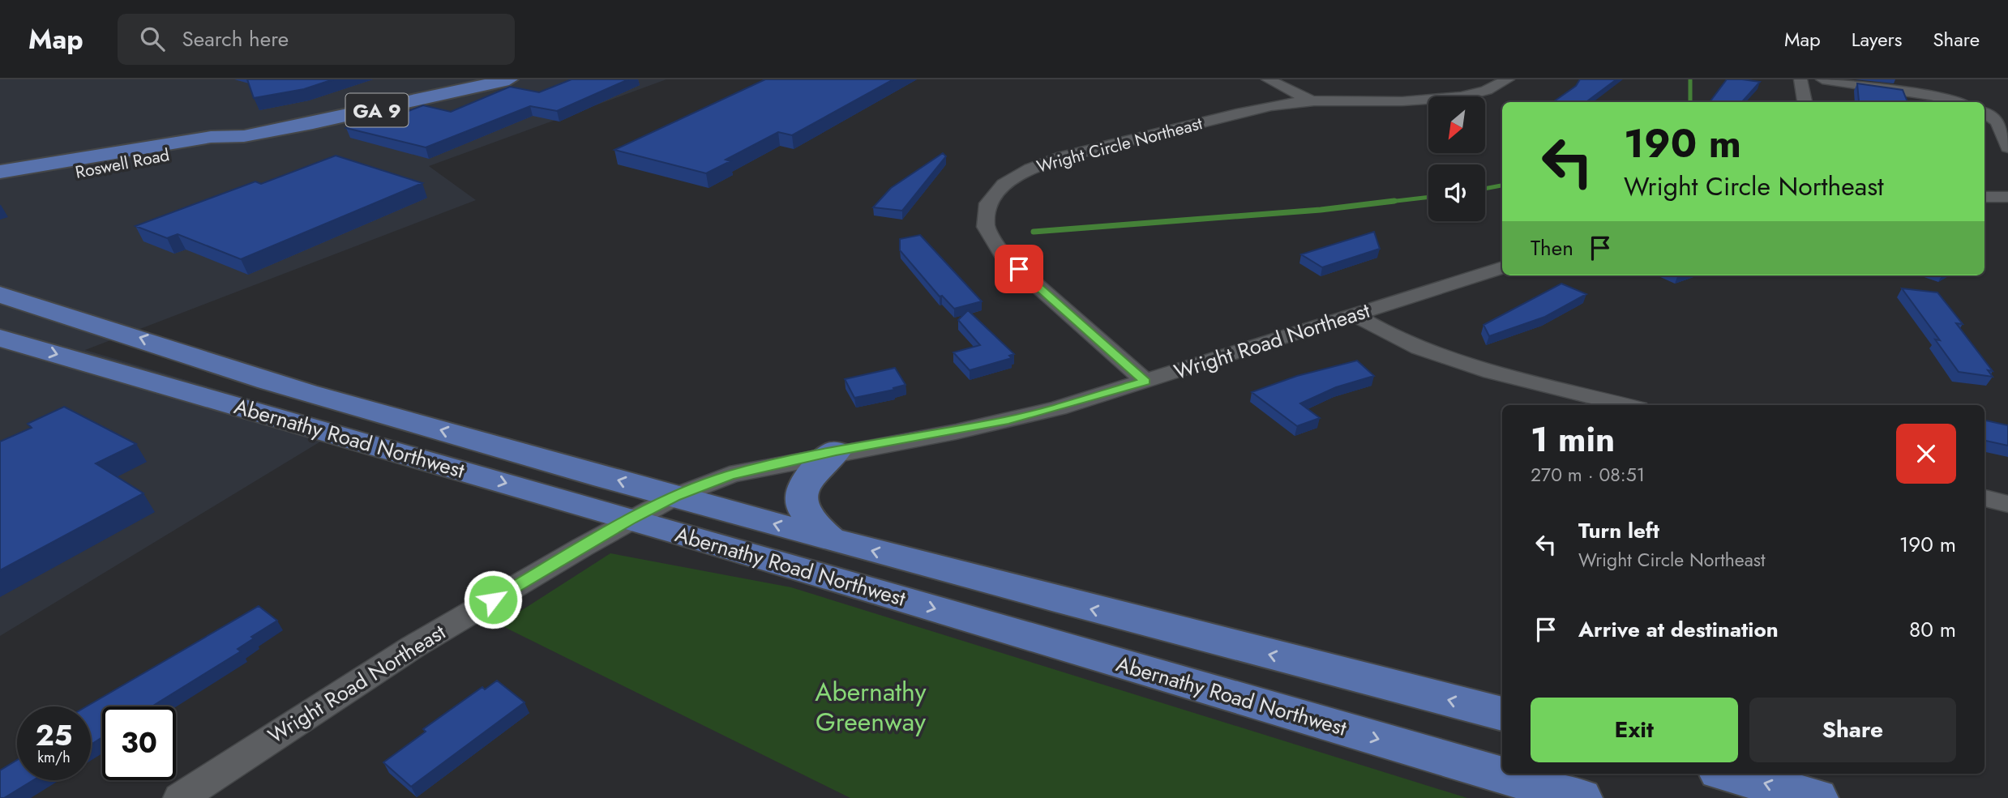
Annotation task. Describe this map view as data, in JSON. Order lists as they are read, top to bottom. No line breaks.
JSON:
{"streets":{"main road":["GA 9","Roswell Road","Abernathy Road Northwest"],"street":["Wright Circle Northeast","Wright Road Northeast"]},"crossings":[["Wright Circle Northeast","Wright Road Northeast"],["Wright Road Northeast","Abernathy Road Northwest"]],"parks":["Abernathy Greenway"],"north":"bottom left","page":{"header":"Map","search":"Search here","nav":["Map","Layers","Share"],"turn":["190 m","Wright Circle Northeast"],"then":"Then","heading":["1 min","270 m · 08:51"],"list":[{"name":"Turn left","note":"Wright Circle Northeast","value":"190 m"},{"name":"Arrive at destination","value":"80 m"}],"buttons":["Exit","Share"],"speed":"25 km/h","limit":"30"}}
